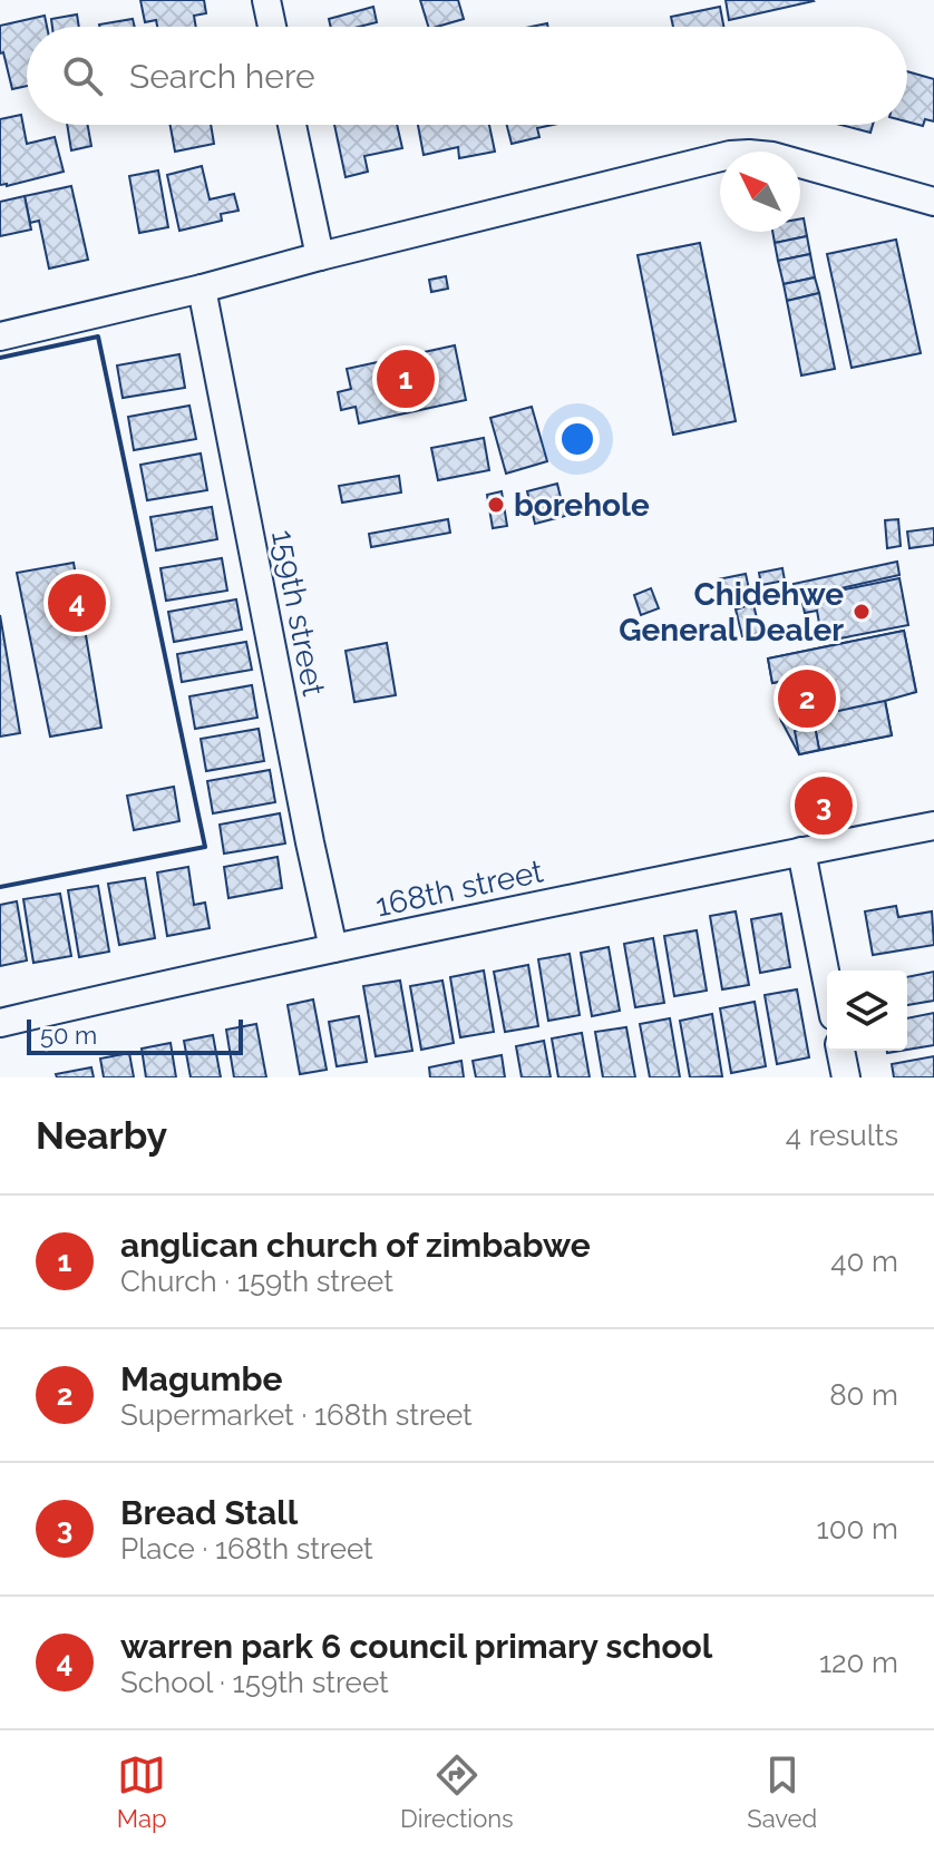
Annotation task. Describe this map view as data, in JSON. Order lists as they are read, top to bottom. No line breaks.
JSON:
{"streets":{"street":["159th street","168th street"]},"crossings":[["159th street","168th street"]],"places":["borehole","Chidehwe General Dealer"],"scale_bar":"50 m","north":"top left","page":{"search":"Search here","pins":["1","4","2","3"],"scale":"50 m","heading":["Nearby","4 results"],"list":[{"mark":"1","name":"anglican church of zimbabwe","note":"Church · 159th street","value":"40 m"},{"mark":"2","name":"Magumbe","note":"Supermarket · 168th street","value":"80 m"},{"mark":"3","name":"Bread Stall","note":"Place · 168th street","value":"100 m"},{"mark":"4","name":"warren park 6 council primary school","note":"School · 159th street","value":"120 m"}],"nav":["Map","Directions","Saved"]}}
